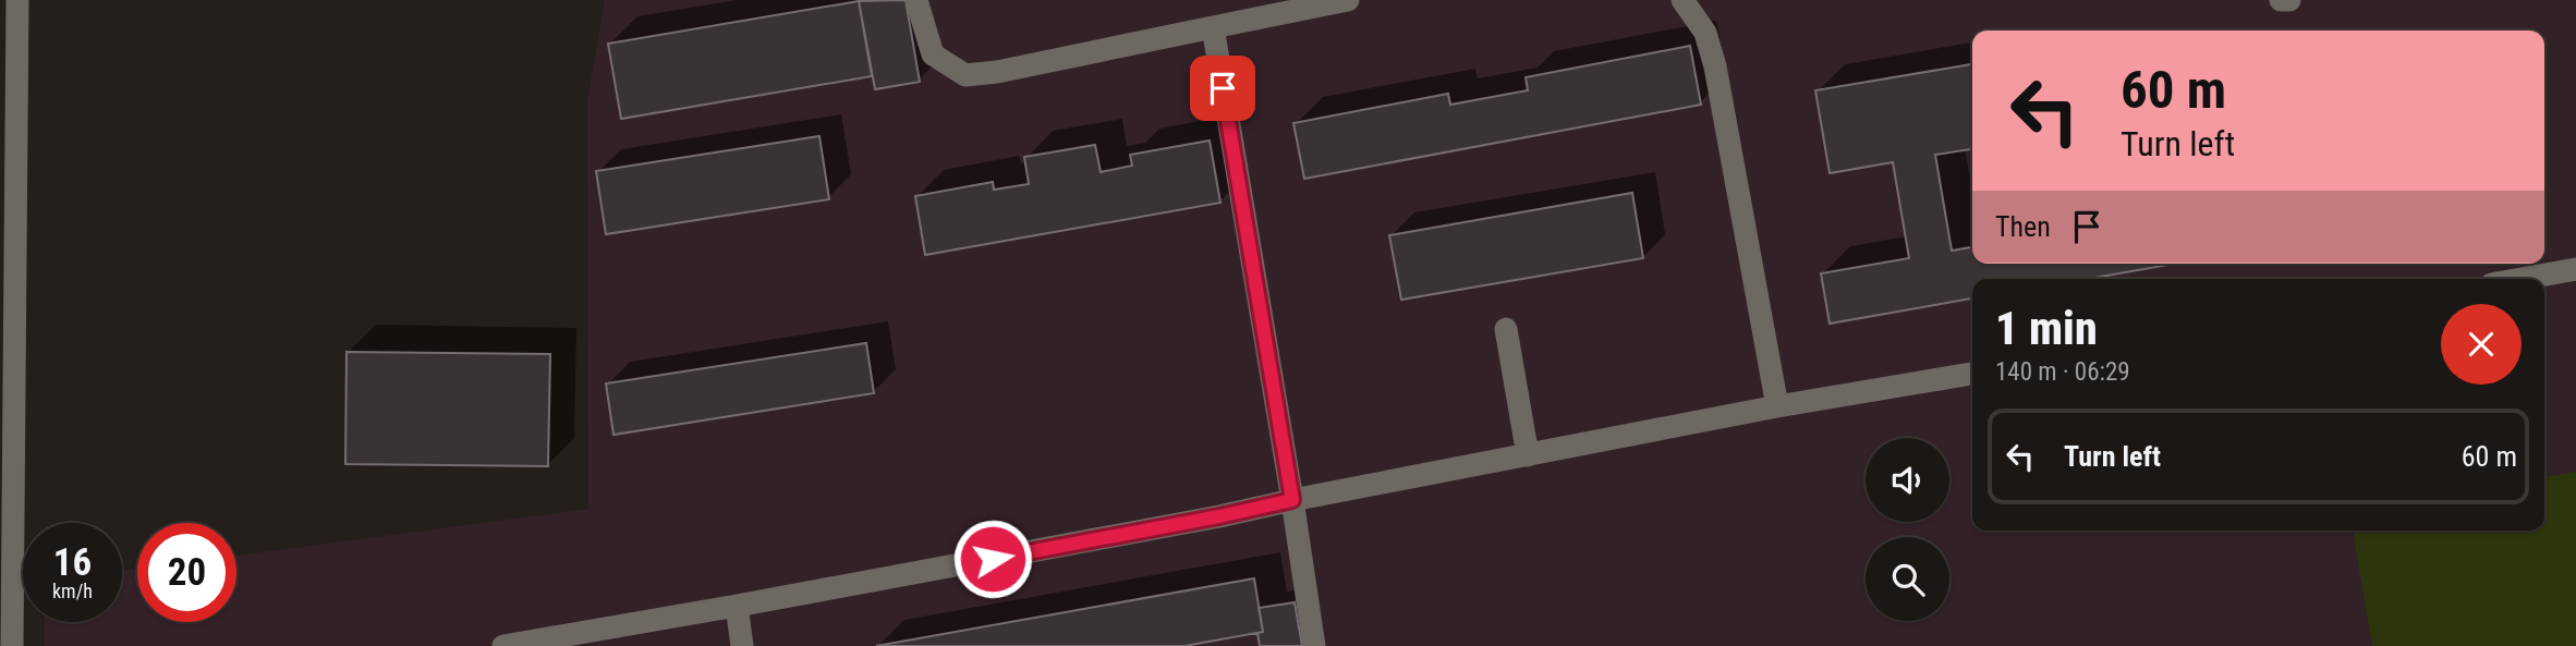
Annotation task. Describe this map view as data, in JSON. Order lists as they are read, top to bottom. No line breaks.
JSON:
{"page":{"turn":["60 m","Turn left"],"then":"Then","heading":["1 min","140 m · 06:29"],"list":[{"name":"Turn left","value":"60 m"}],"speed":"16 km/h","limit":"20"}}
